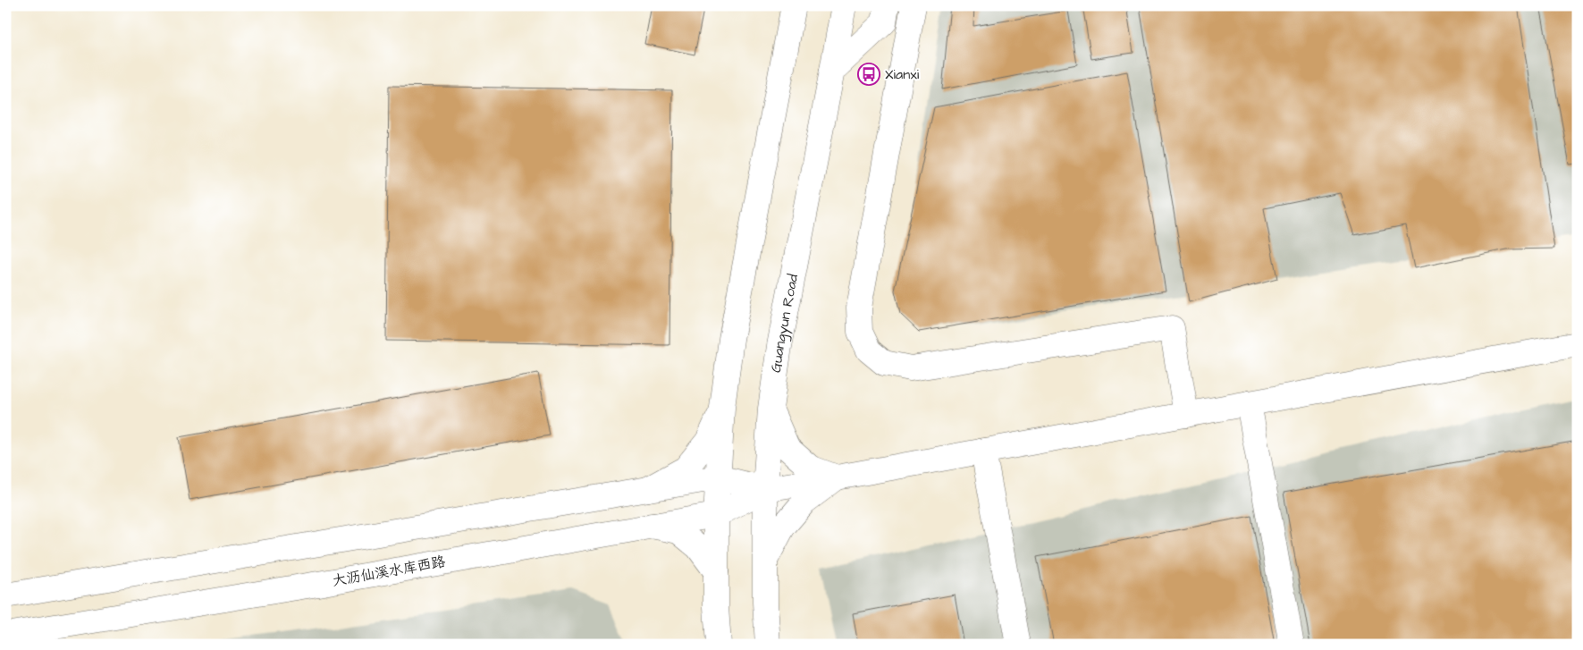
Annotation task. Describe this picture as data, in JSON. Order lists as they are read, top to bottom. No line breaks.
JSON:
{"streets":{"street":["Guangyun Road","大沥仙溪水库西路"]},"crossings":[["Guangyun Road","大沥仙溪水库西路"]],"places":{"bus stop":["Xianxi"]}}
